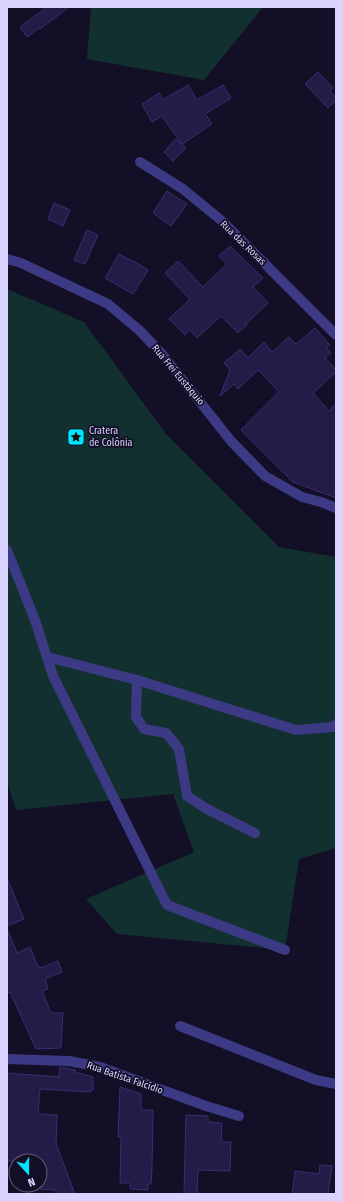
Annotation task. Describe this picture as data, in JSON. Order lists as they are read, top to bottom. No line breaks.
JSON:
{"streets":{"street":["Rua das Rosas","Rua Frei Eustáquio","Rua Batista Falcídio"]},"places":{"place":["Cratera de Colônia"]},"north":"bottom"}
